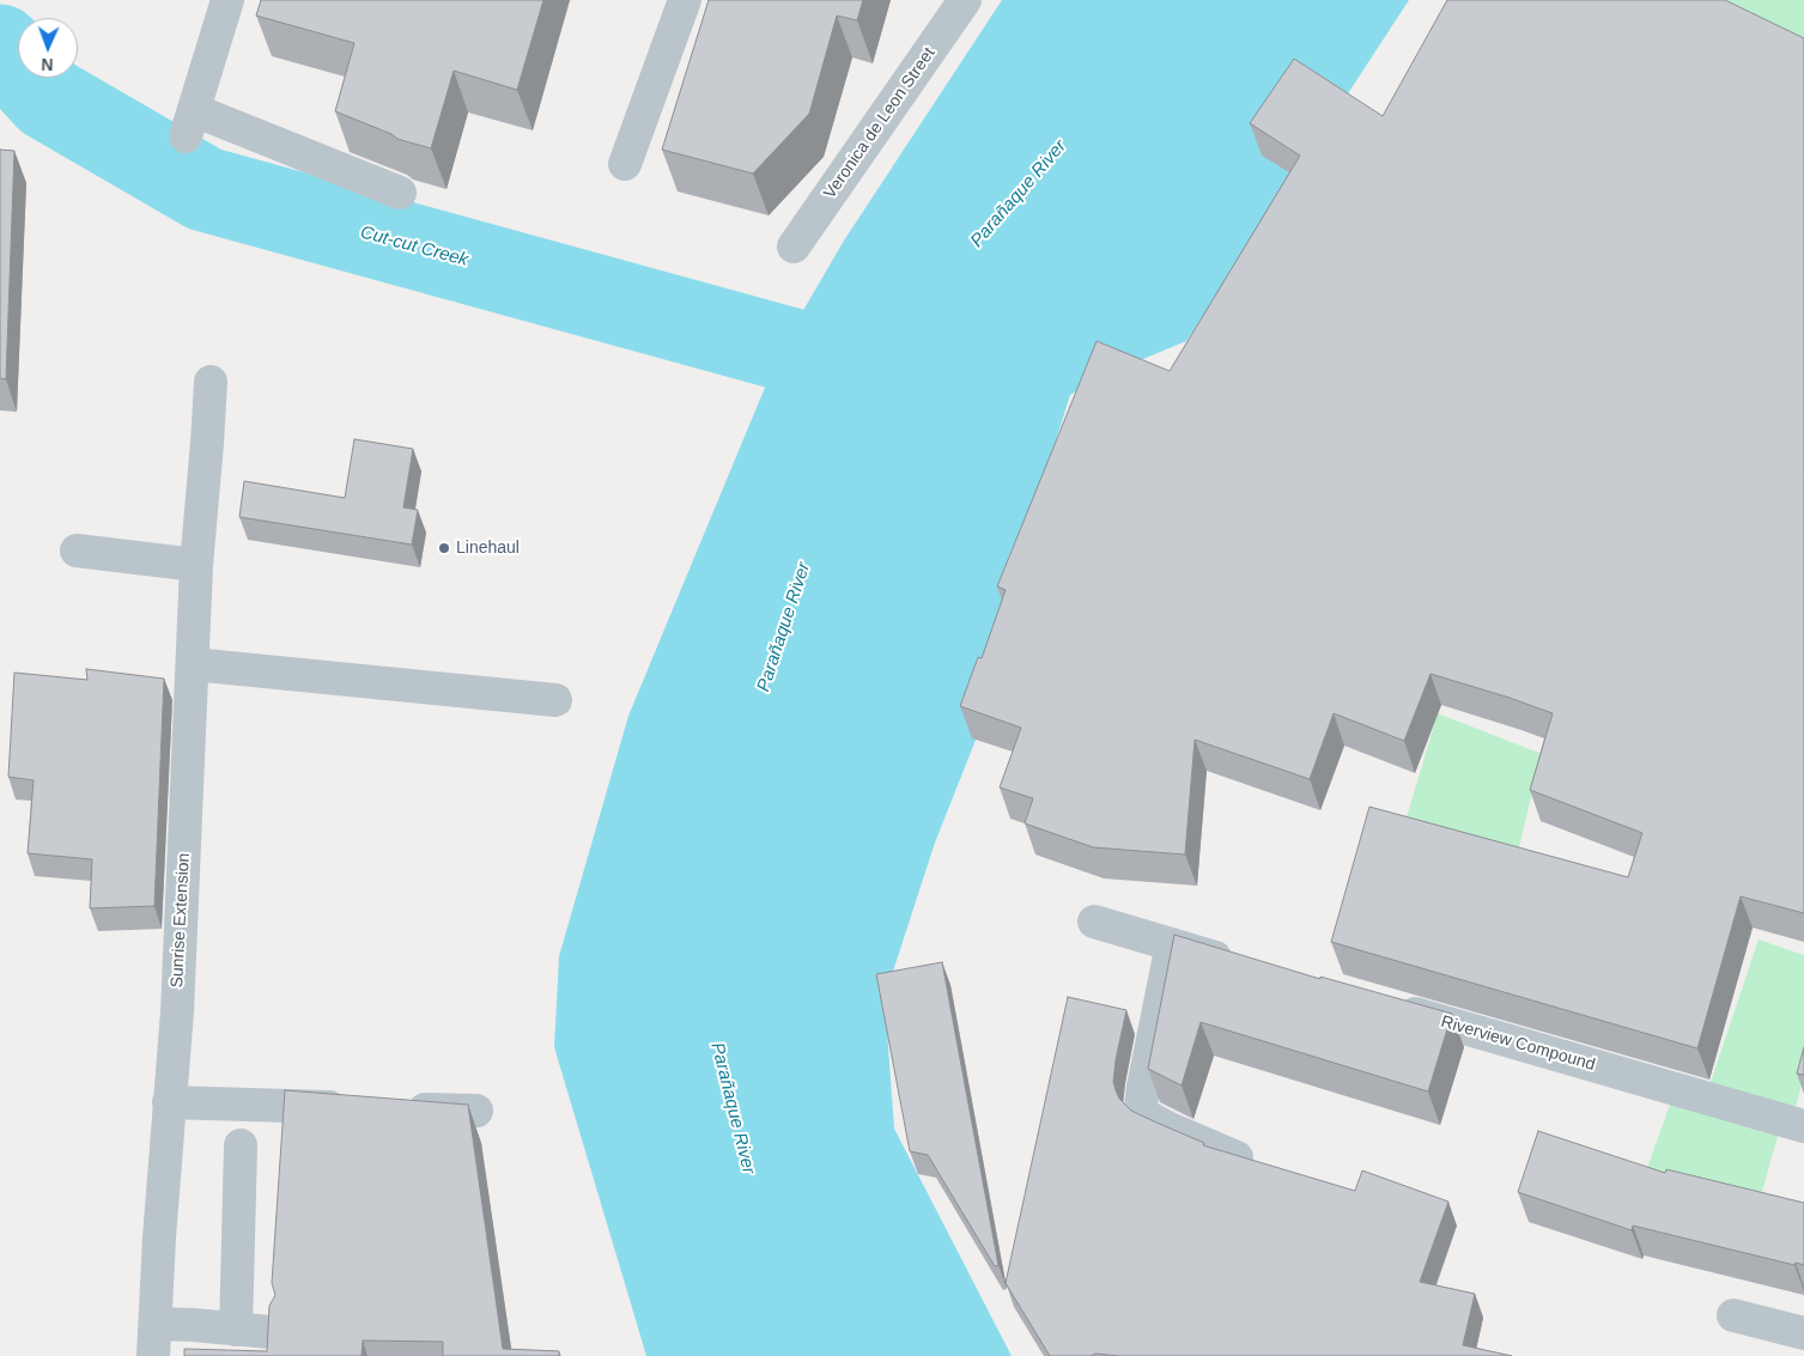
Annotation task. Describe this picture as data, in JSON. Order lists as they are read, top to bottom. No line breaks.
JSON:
{"streets":{"street":["Veronica de Leon Street","Sunrise Extension","Riverview Compound"]},"water":["Parañaque River","Cut-cut Creek"],"places":["Linehaul"],"north":"bottom"}
